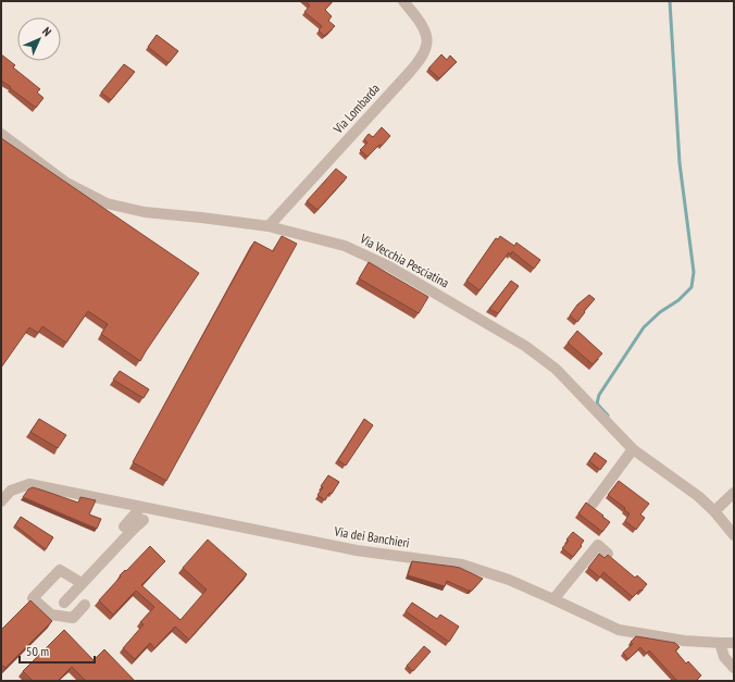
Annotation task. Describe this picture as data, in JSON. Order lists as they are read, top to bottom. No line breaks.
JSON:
{"streets":{"street":["Via Lombarda","Via Vecchia Pesciatina","Via dei Banchieri"]},"crossings":[["Via Lombarda","Via Vecchia Pesciatina"]],"scale_bar":"50 m","north":"top right"}
